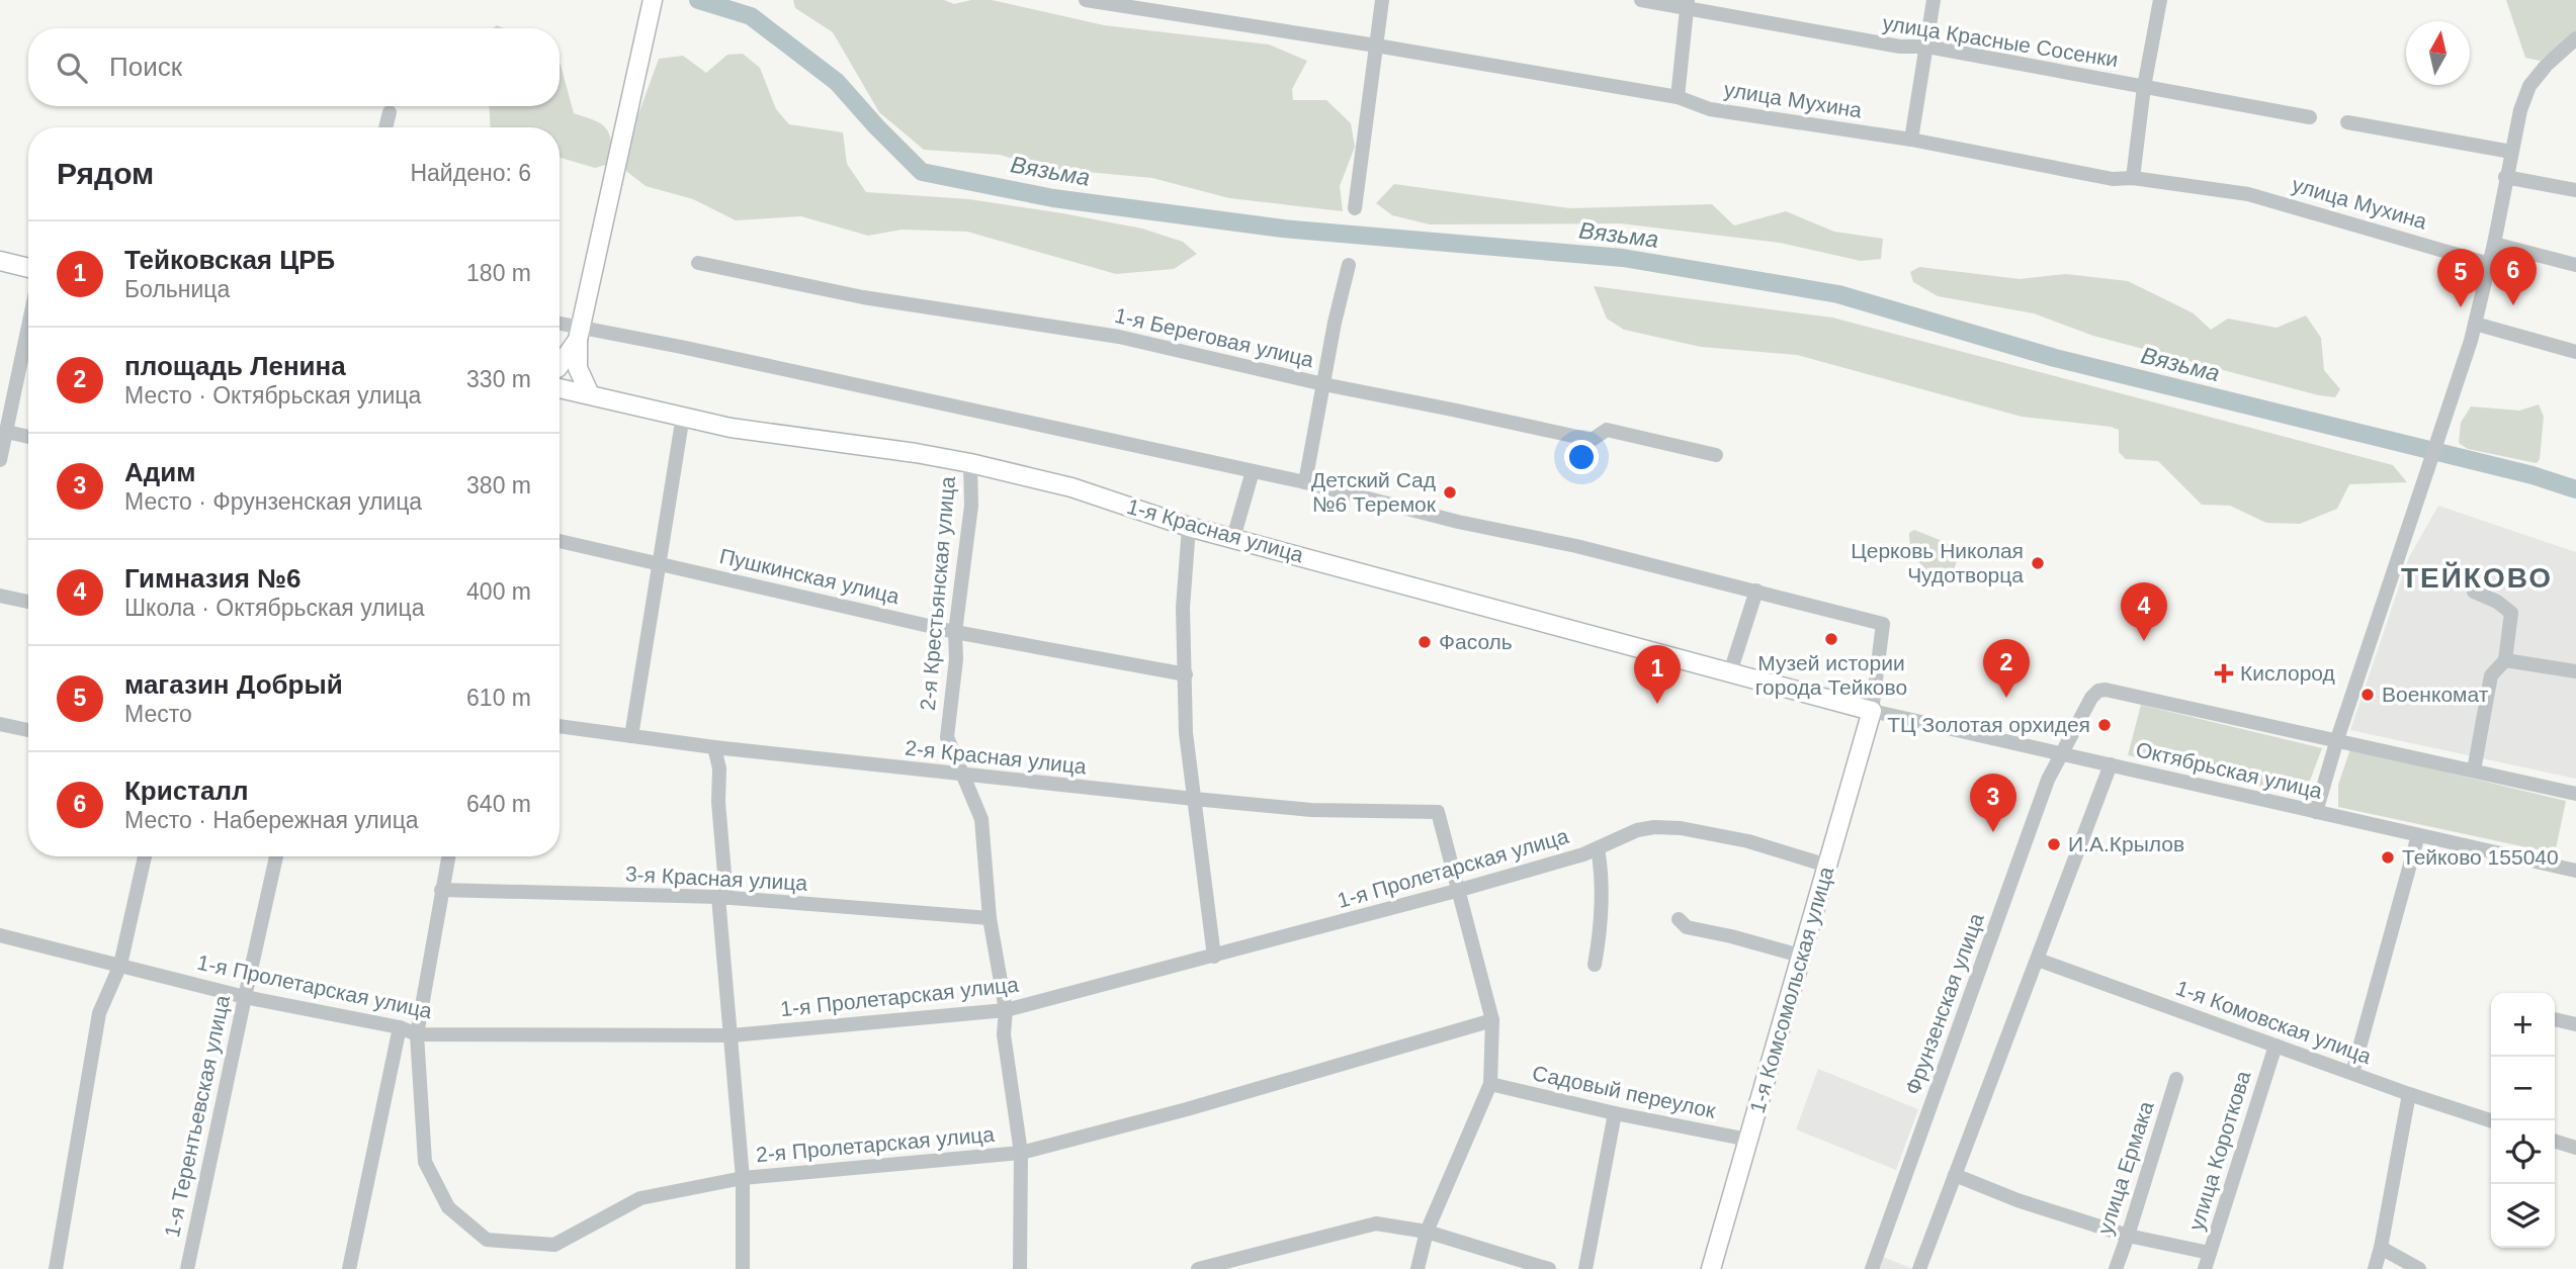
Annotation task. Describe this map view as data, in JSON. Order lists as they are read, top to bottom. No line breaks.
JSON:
{"streets":{"main road":["1-я Красная улица","1-я Комсомольская улица"],"street":["улица Красные Сосенки","улица Мухина","1-я Береговая улица","Пушкинская улица","2-я Крестьянская улица","2-я Красная улица","Октябрьская улица","1-я Пролетарская улица","3-я Красная улица","Фрунзенская улица","1-я Комовская улица","Садовый переулок","1-я Терентьевская улица","2-я Пролетарская улица","улица Короткова","улица Ермака"]},"crossings":[["1-я Красная улица","2-я Крестьянская улица"],["1-я Красная улица","Октябрьская улица"],["1-я Красная улица","1-я Комсомольская улица"],["Пушкинская улица","2-я Крестьянская улица"],["2-я Крестьянская улица","2-я Красная улица"],["2-я Крестьянская улица","1-я Пролетарская улица"],["2-я Крестьянская улица","3-я Красная улица"],["2-я Крестьянская улица","2-я Пролетарская улица"],["2-я Красная улица","1-я Пролетарская улица"],["Октябрьская улица","1-я Комсомольская улица"],["Октябрьская улица","Фрунзенская улица"],["1-я Пролетарская улица","1-я Комсомольская улица"],["1-я Пролетарская улица","1-я Терентьевская улица"],["1-я Пролетарская улица","2-я Пролетарская улица"],["3-я Красная улица","2-я Пролетарская улица"],["1-я Комсомольская улица","Садовый переулок"],["1-я Комовская улица","улица Короткова"]],"districts":["ТЕЙКОВО"],"water":["Вязьма"],"places":{"other":["Детский Сад №6 Теремок","Церковь Николая Чудотворца","Музей истории города Тейково","Фасоль","Военкомат","ТЦ Золотая орхидея","И.А.Крылов","Тейково 155040"],"health":["Кислород"]},"north":"top","page":{"search":"Поиск","heading":["Рядом","Найдено: 6"],"list":[{"mark":"1","name":"Тейковская ЦРБ","note":"Больница","value":"180 m"},{"mark":"2","name":"площадь Ленина","note":"Место · Октябрьская улица","value":"330 m"},{"mark":"3","name":"Адим","note":"Место · Фрунзенская улица","value":"380 m"},{"mark":"4","name":"Гимназия №6","note":"Школа · Октябрьская улица","value":"400 m"},{"mark":"5","name":"магазин Добрый","note":"Место","value":"610 m"},{"mark":"6","name":"Кристалл","note":"Место · Набережная улица","value":"640 m"}],"pins":["6","5","4","2","1","3"],"map_buttons":["+","−"]}}
